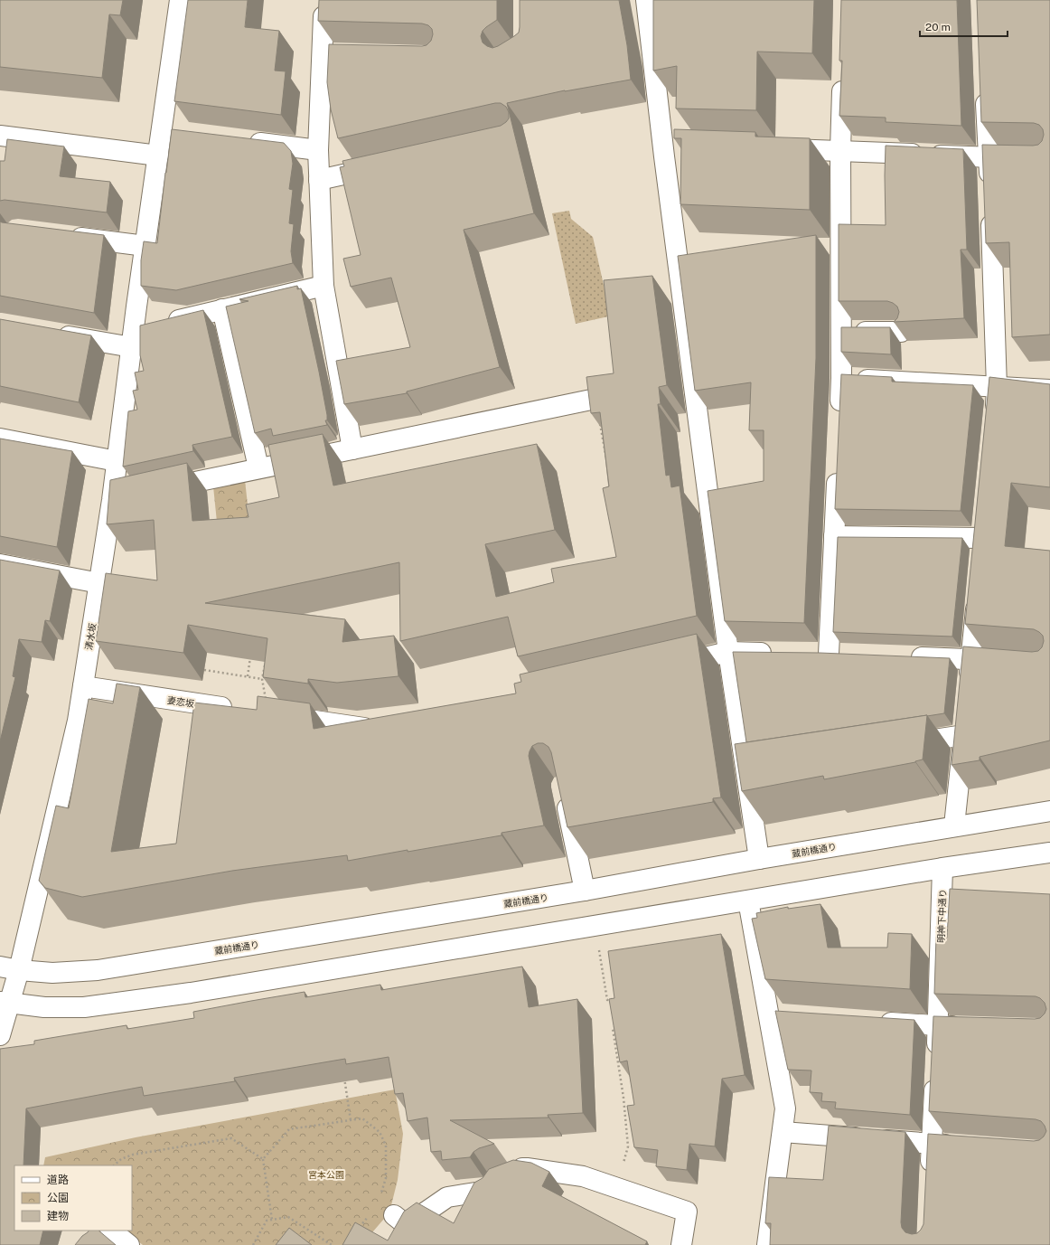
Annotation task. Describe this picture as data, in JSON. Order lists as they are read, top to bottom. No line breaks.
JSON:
{"streets":{"street":["清水坂","妻恋坂","蔵前橋通り","明神下中通り"]},"crossings":[["清水坂","妻恋坂"],["清水坂","蔵前橋通り"]],"parks":["宮本公園"],"legend":["道路","公園","建物"],"scale_bar":"20 m"}
